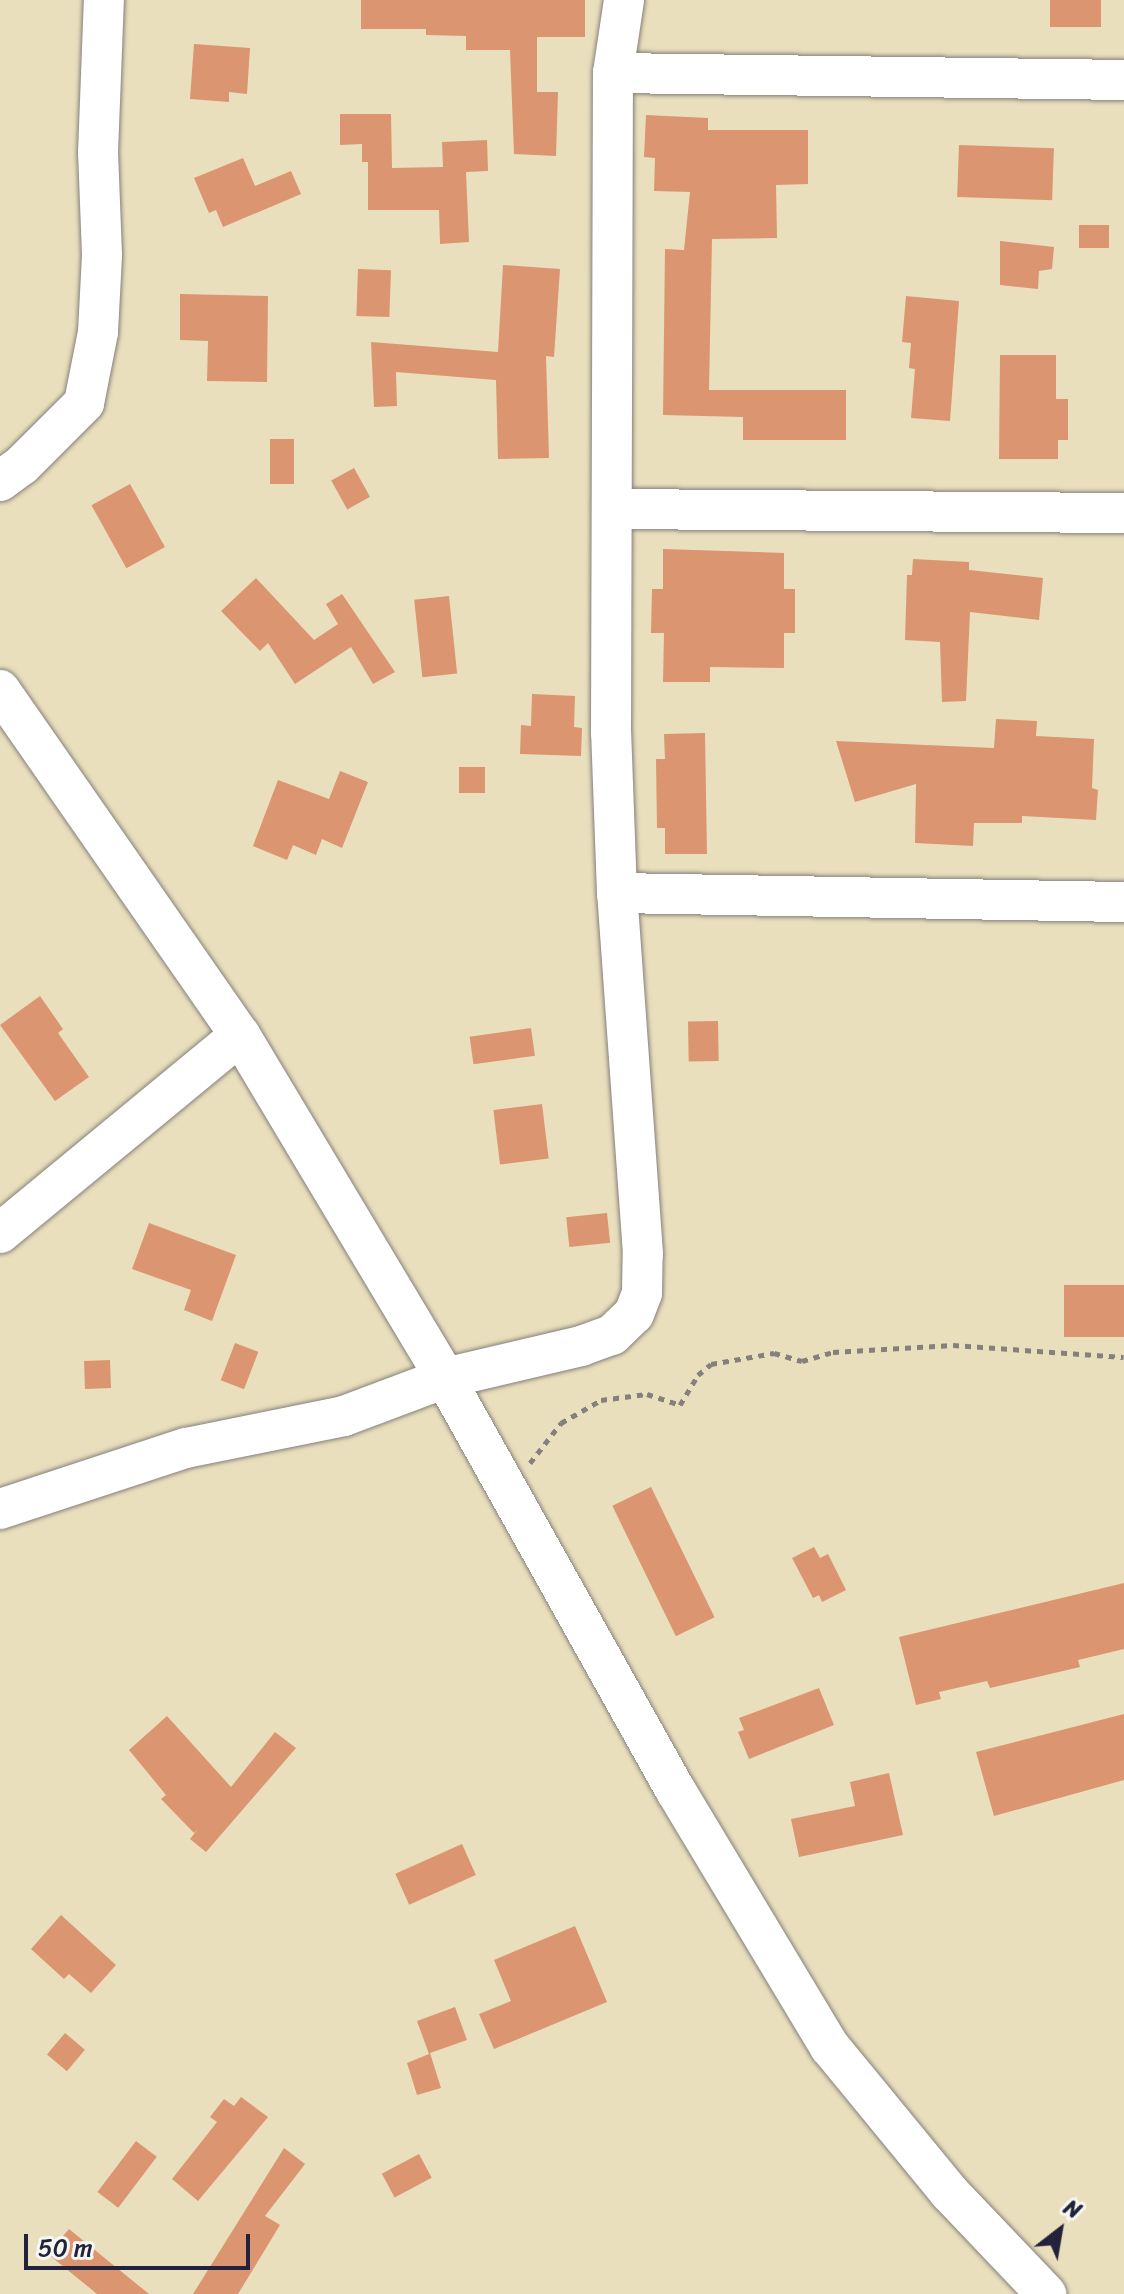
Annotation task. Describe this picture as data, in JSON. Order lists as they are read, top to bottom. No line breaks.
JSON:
{"scale_bar":"50 m","north":"top right"}
